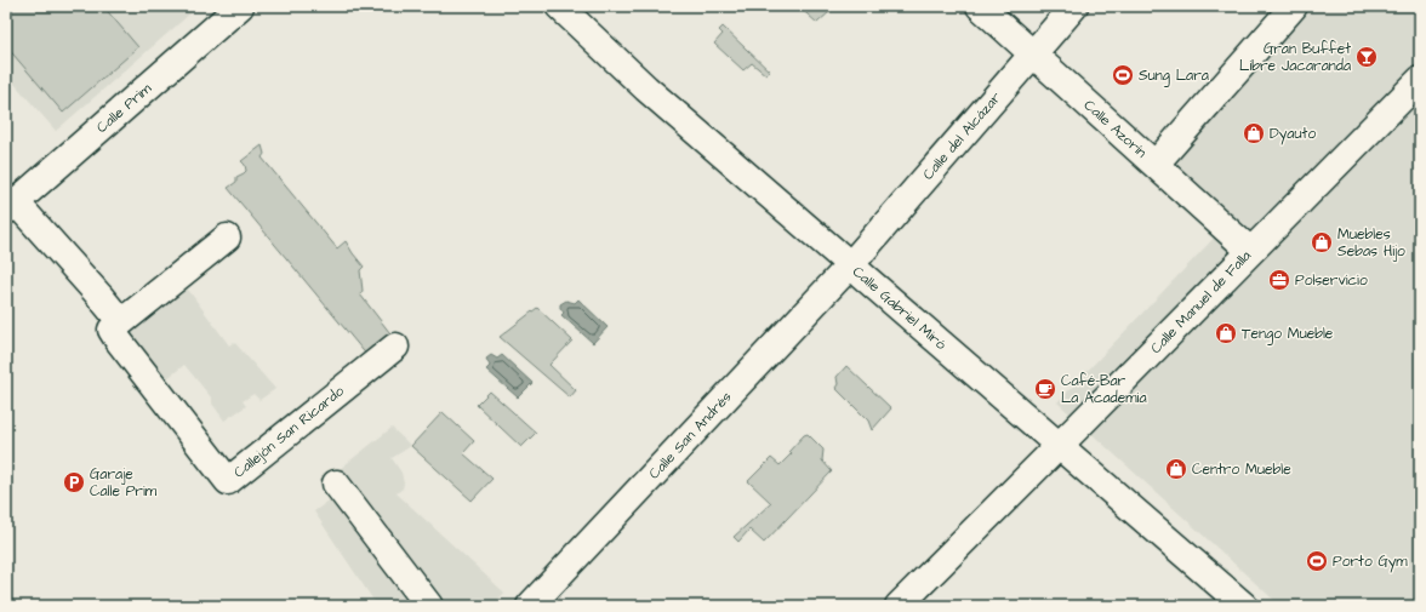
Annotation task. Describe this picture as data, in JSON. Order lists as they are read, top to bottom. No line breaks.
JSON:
{"streets":{"street":["Calle Prim","Calle Azorín","Calle del Alcázar","Calle Manuel de Falla","Calle Gabriel Miró","Callejón San Ricardo","Calle San Andrés"]},"crossings":[["Calle Azorín","Calle del Alcázar"],["Calle Azorín","Calle Manuel de Falla"],["Calle del Alcázar","Calle Gabriel Miró"],["Calle del Alcázar","Calle San Andrés"],["Calle Manuel de Falla","Calle Gabriel Miró"],["Calle Gabriel Miró","Calle San Andrés"]],"places":{"bar":["Gran Buffet Libre Jacaranda"],"sports":["Sung Lara","Porto Gym"],"shop":["Dyauto","Muebles Sebas Hijo","Tengo Mueble","Centro Mueble"],"office":["Polservicio"],"cafe":["Café-Bar La Academia"],"parking":["Garaje Calle Prim"]}}
